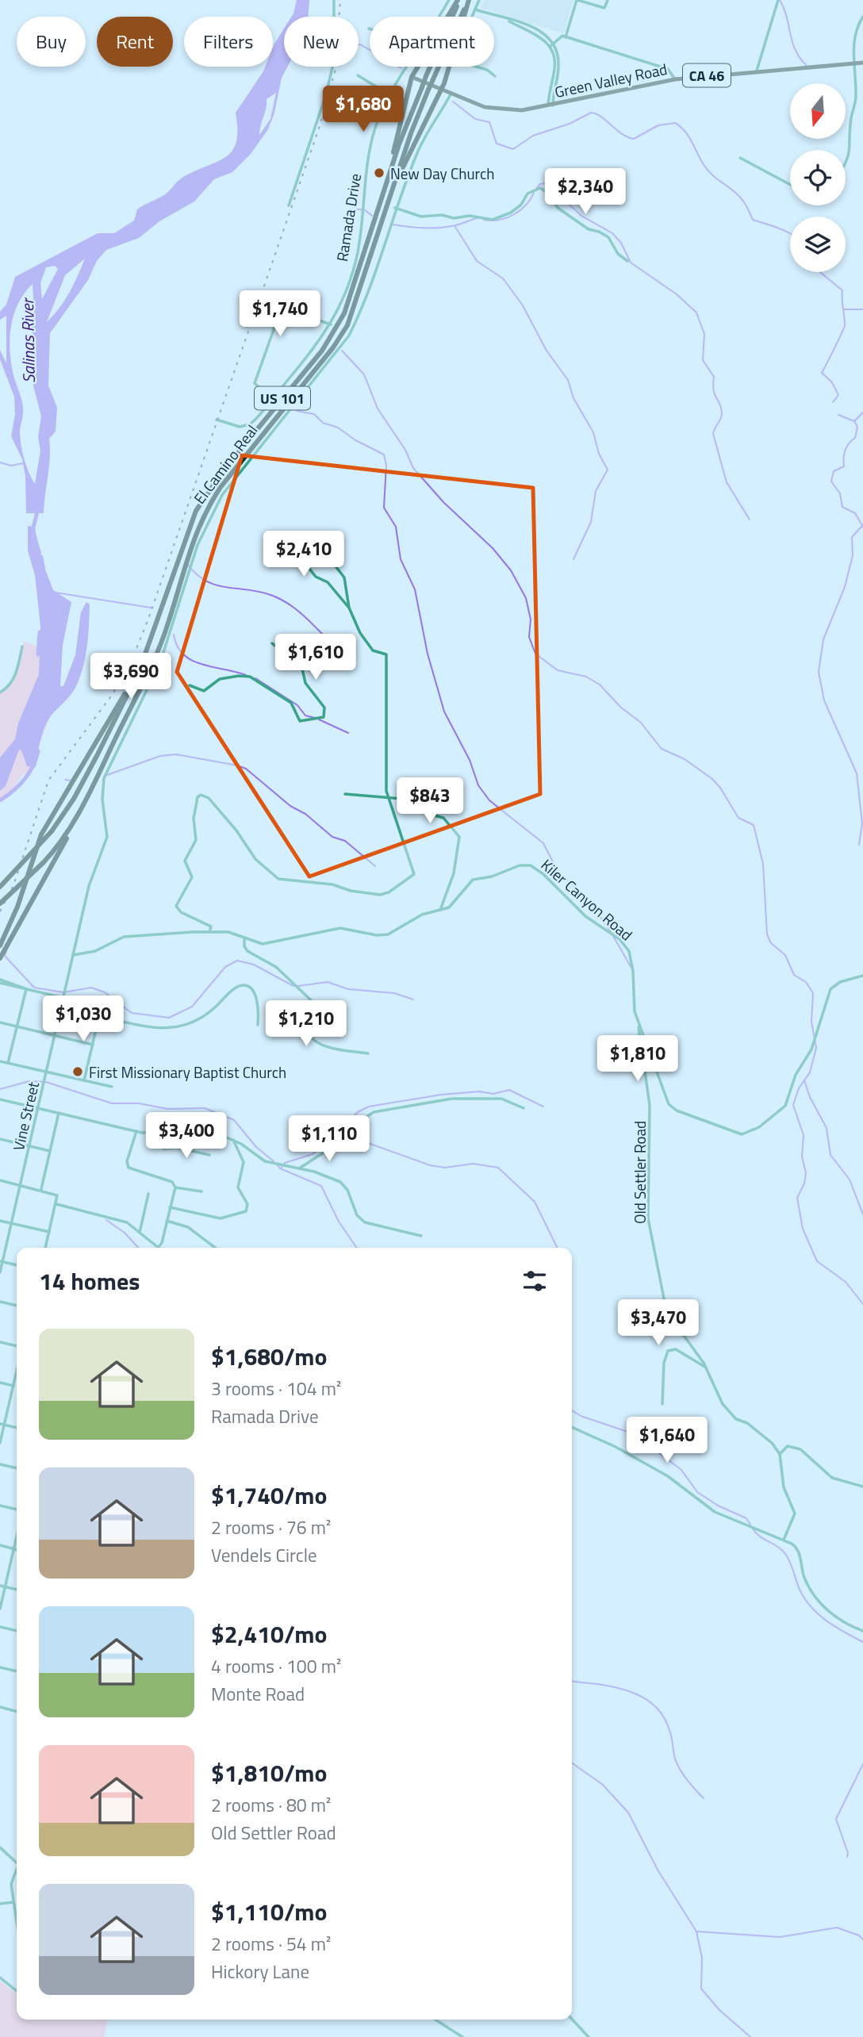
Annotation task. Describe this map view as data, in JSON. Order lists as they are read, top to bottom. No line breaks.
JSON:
{"streets":{"highway":["US 101","El Camino Real"],"main road":["CA 46","Green Valley Road"],"street":["Ramada Drive","Kiler Canyon Road","Vine Street","Old Settler Road"]},"crossings":[["Green Valley Road","Ramada Drive"],["Green Valley Road","Vine Street"],["Kiler Canyon Road","Vine Street"],["Kiler Canyon Road","Old Settler Road"]],"water":["Salinas River"],"places":["New Day Church","First Missionary Baptist Church"],"north":"bottom","page":{"chip":["Buy","Rent","Filters","New","Apartment"],"price":["$1,680","$2,340","$1,740","$2,410","$1,610","$3,690","$843","$1,030","$1,210","$1,810","$3,400","$1,110","$3,470","$1,640"],"heading":"14 homes","list":[{"name":"$1,680/mo","note":"3 rooms · 104 m² · Ramada Drive"},{"name":"$1,740/mo","note":"2 rooms · 76 m² · Vendels Circle"},{"name":"$2,410/mo","note":"4 rooms · 100 m² · Monte Road"},{"name":"$1,810/mo","note":"2 rooms · 80 m² · Old Settler Road"},{"name":"$1,110/mo","note":"2 rooms · 54 m² · Hickory Lane"}]}}
